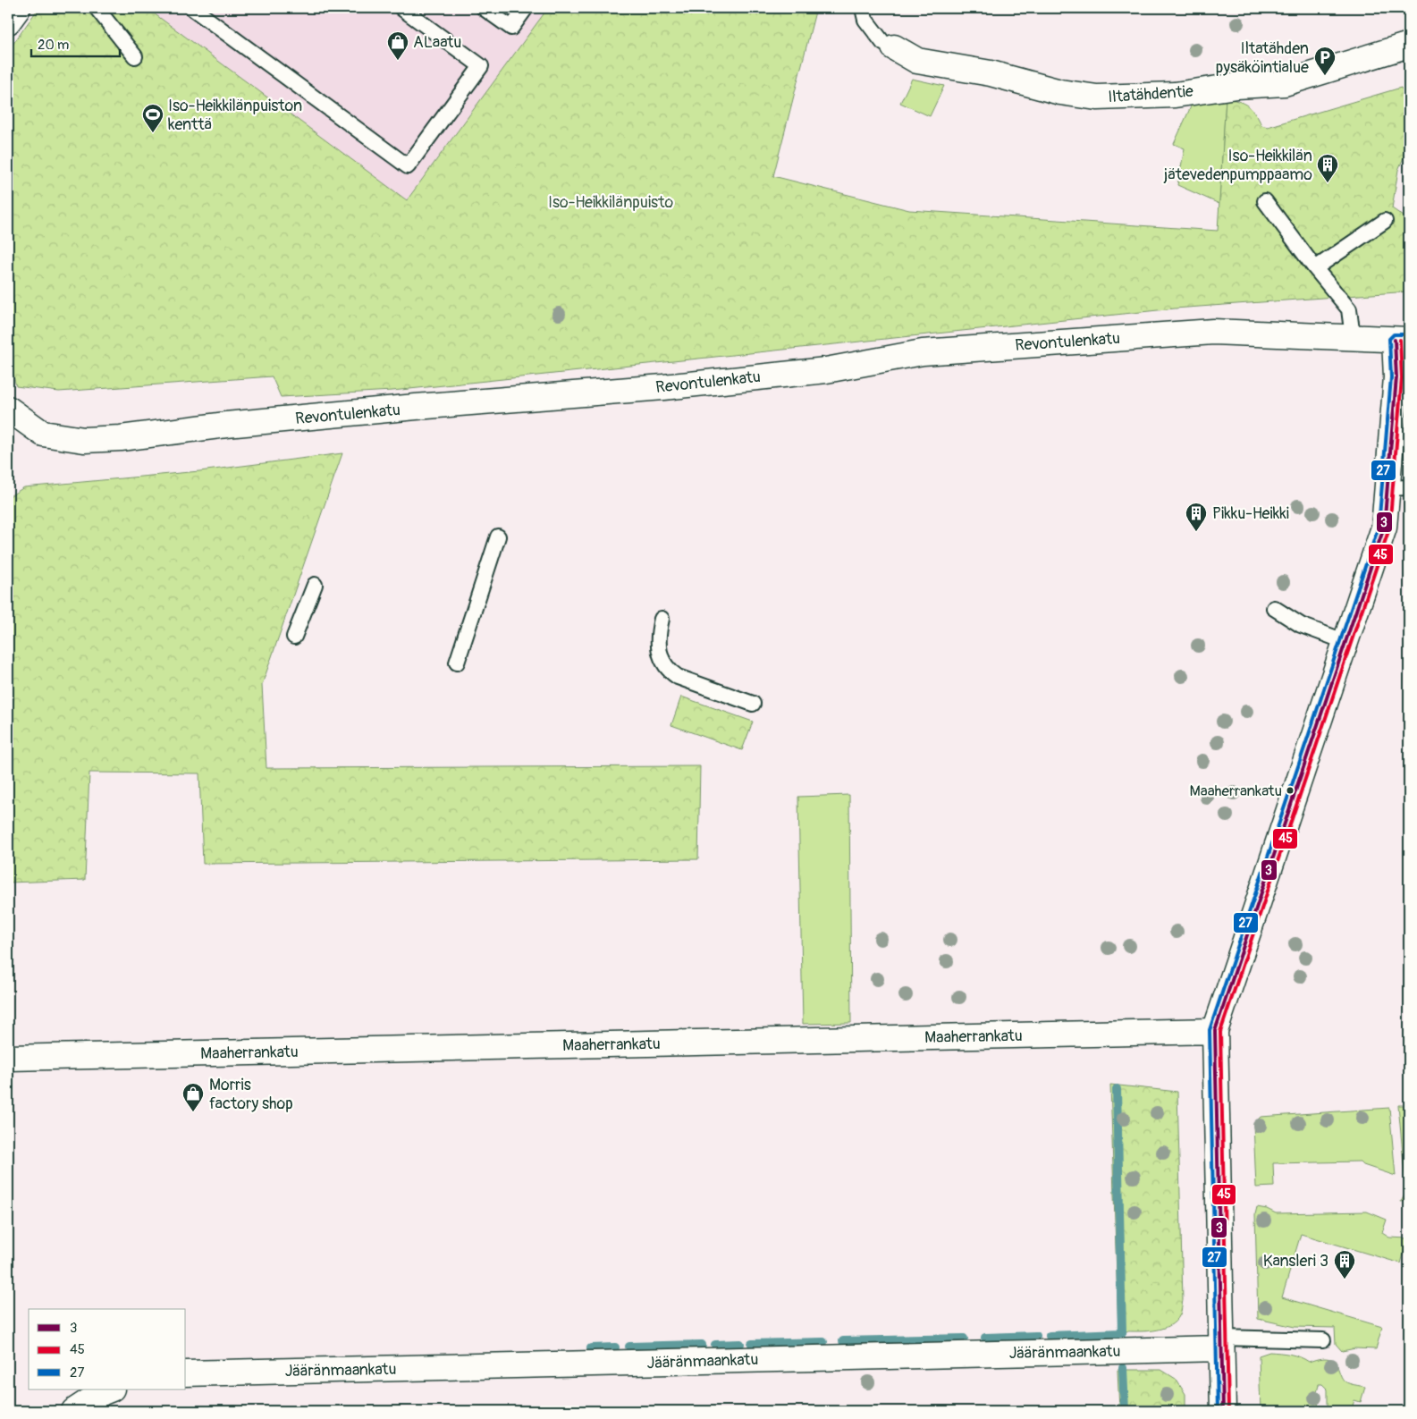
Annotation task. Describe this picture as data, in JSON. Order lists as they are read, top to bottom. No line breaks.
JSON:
{"streets":{"street":["Iltatähdentie","Revontulenkatu","Maaherrankatu","Jääränmaankatu"]},"parks":["Iso-Heikkilänpuisto"],"places":{"shop":["ALaatu","Morris factory shop"],"parking":["Iltatähden pysäköintialue"],"sports":["Iso-Heikkilänpuiston kenttä"],"building":["Iso-Heikkilän jätevedenpumppaamo","Pikku-Heikki","Kansleri 3"],"other":["Maaherrankatu"]},"lines":["transit line 27","transit line 3","transit line 45"],"legend":["3","45","27"],"scale_bar":"20 m"}
